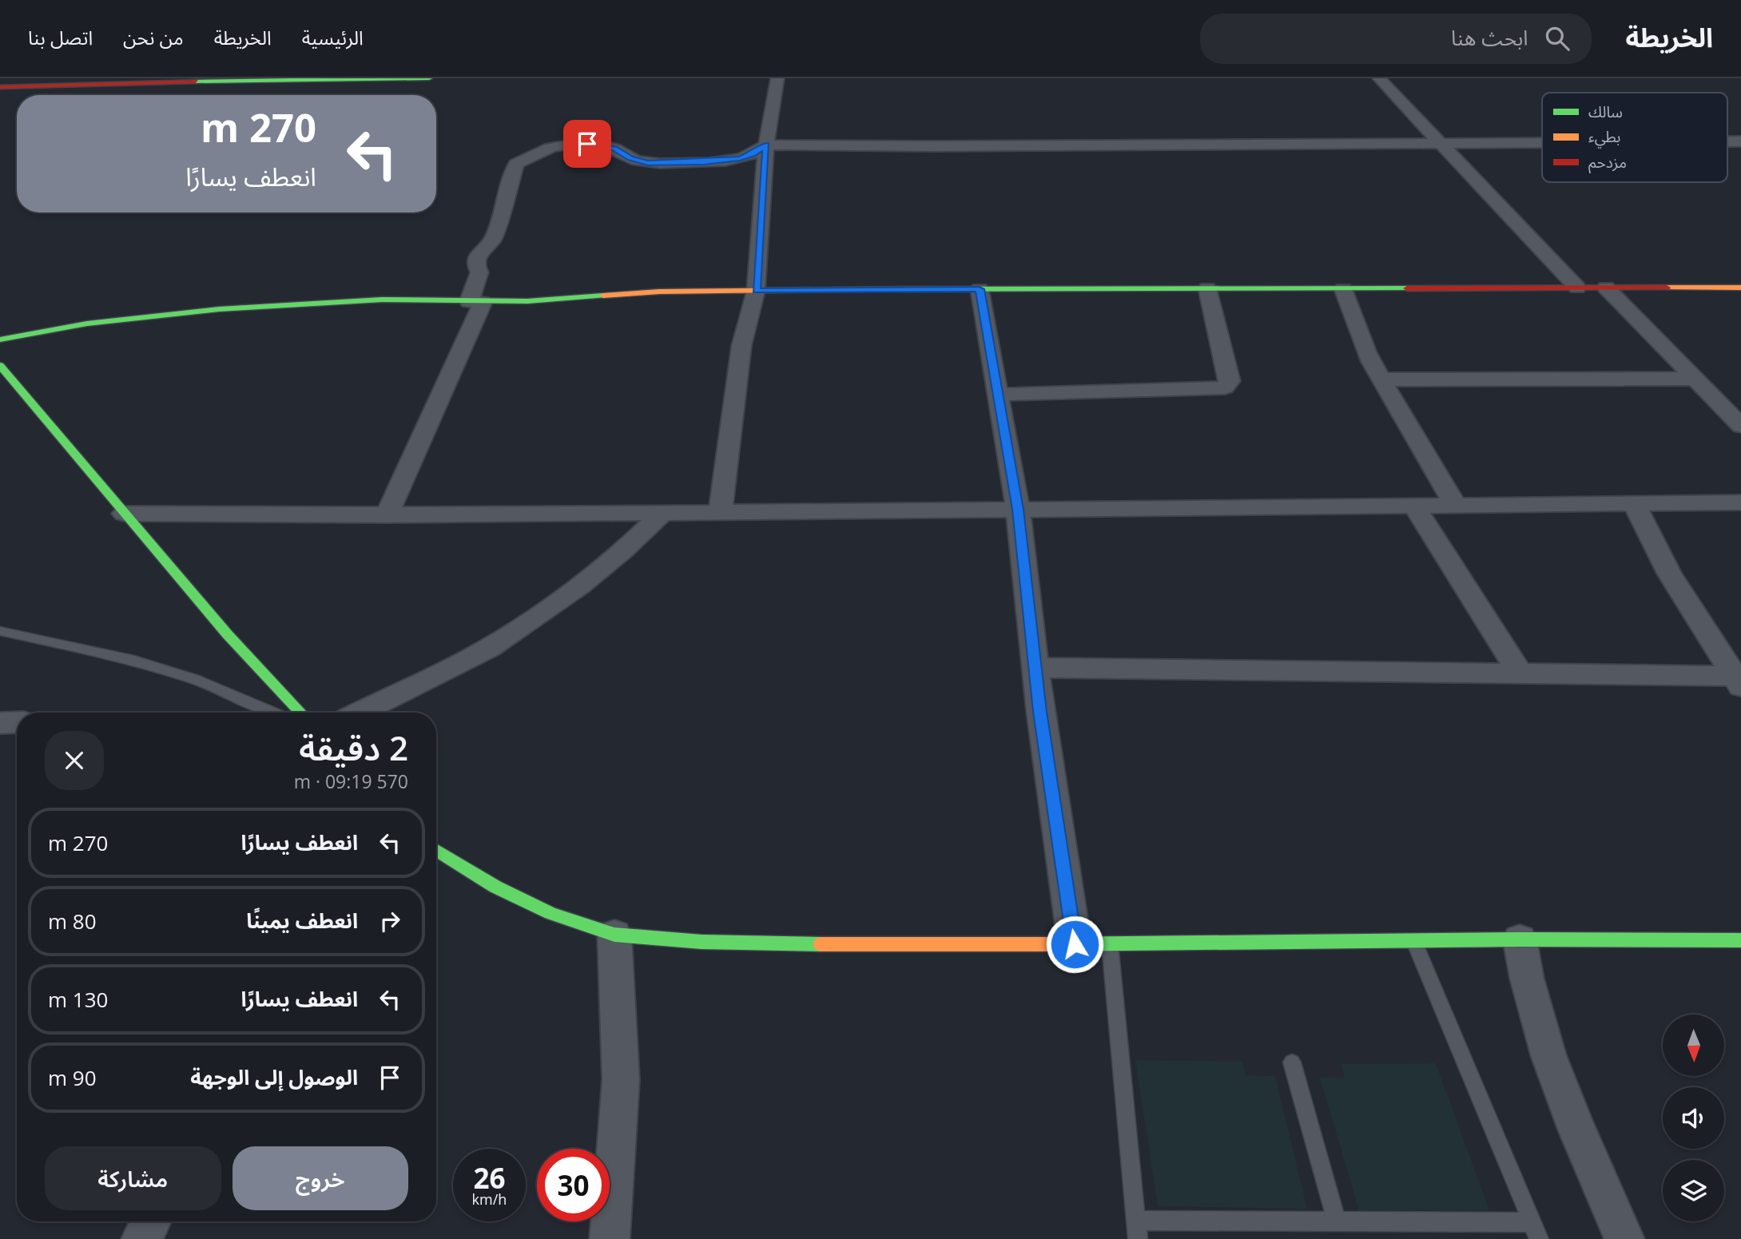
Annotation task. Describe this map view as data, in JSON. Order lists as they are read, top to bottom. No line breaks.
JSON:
{"legend":["سالك","بطيء","مزدحم"],"north":"bottom","page":{"header":"الخريطة","search":"ابحث هنا","nav":["الرئيسية","الخريطة","من نحن","اتصل بنا"],"turn":["270 m","انعطف يسارًا"],"heading":["2 دقيقة","570 m · 09:19"],"list":[{"name":"انعطف يسارًا","value":"270 m"},{"name":"انعطف يمينًا","value":"80 m"},{"name":"انعطف يسارًا","value":"130 m"},{"name":"الوصول إلى الوجهة","value":"90 m"}],"buttons":["خروج","مشاركة"],"speed":"26 km/h","limit":"30"}}
